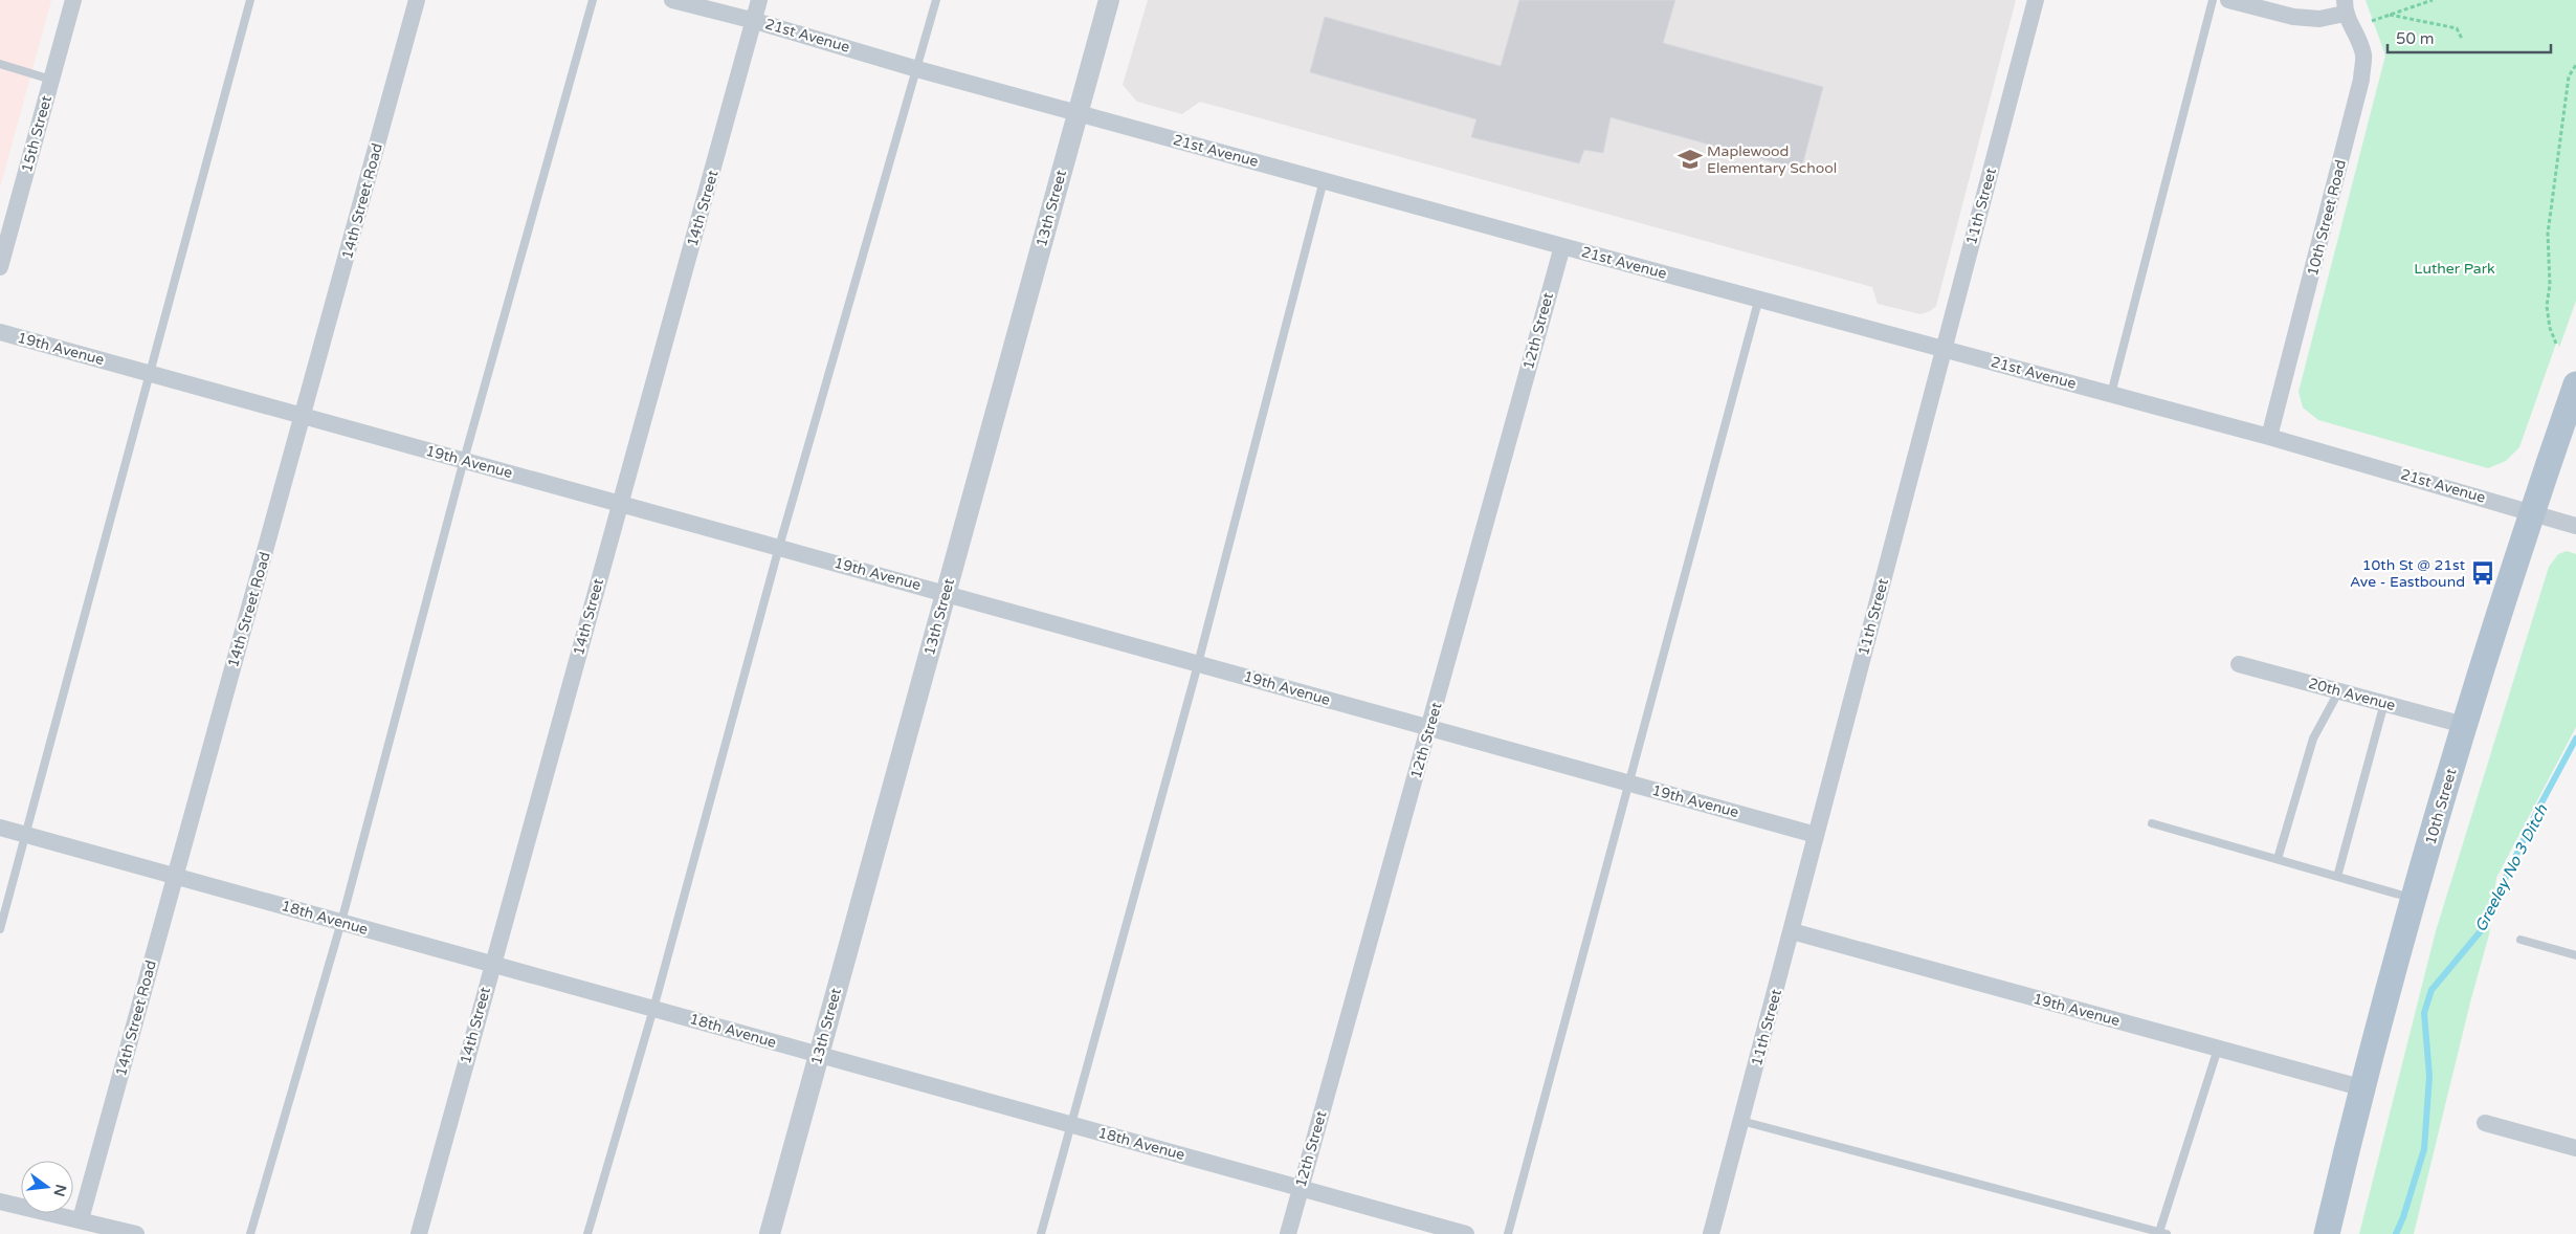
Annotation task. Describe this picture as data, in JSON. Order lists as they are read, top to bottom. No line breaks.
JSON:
{"streets":{"main road":["10th Street"],"street":["21st Avenue","15th Street","14th Street Road","11th Street","14th Street","13th Street","10th Street Road","12th Street","19th Avenue","20th Avenue","18th Avenue"]},"crossings":[["21st Avenue","11th Street"],["21st Avenue","14th Street"],["21st Avenue","13th Street"],["21st Avenue","10th Street Road"],["21st Avenue","12th Street"],["21st Avenue","10th Street"],["14th Street Road","19th Avenue"],["14th Street Road","18th Avenue"],["11th Street","19th Avenue"],["14th Street","19th Avenue"],["14th Street","18th Avenue"],["13th Street","19th Avenue"],["13th Street","18th Avenue"],["12th Street","19th Avenue"],["12th Street","18th Avenue"],["19th Avenue","10th Street"],["20th Avenue","10th Street"]],"water":["Greeley No 3 Ditch"],"parks":["Luther Park"],"places":{"school or university":["Maplewood Elementary School"],"bus stop":["10th St @ 21st Ave - Eastbound"]},"scale_bar":"50 m","north":"right"}
